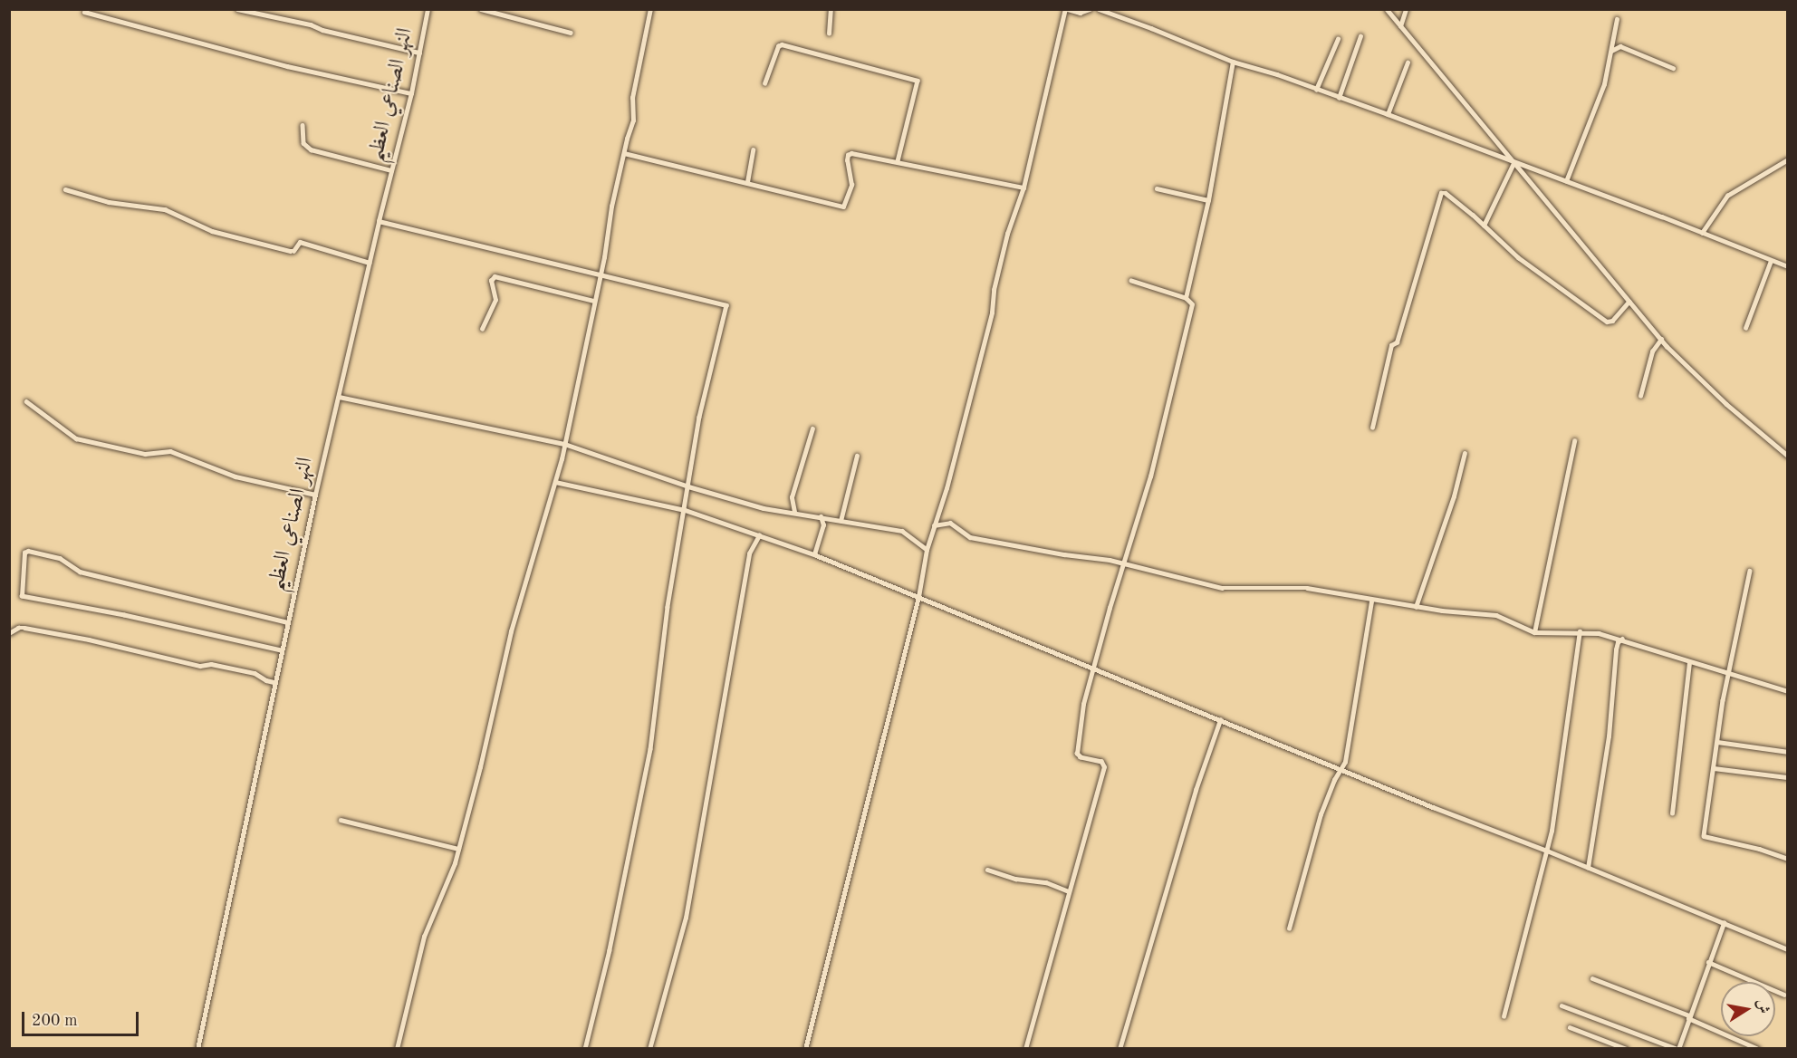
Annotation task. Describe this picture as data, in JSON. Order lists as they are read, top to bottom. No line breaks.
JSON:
{"streets":{"street":["النهر الصناعي العظيم"]},"scale_bar":"200 m","north":"right"}
